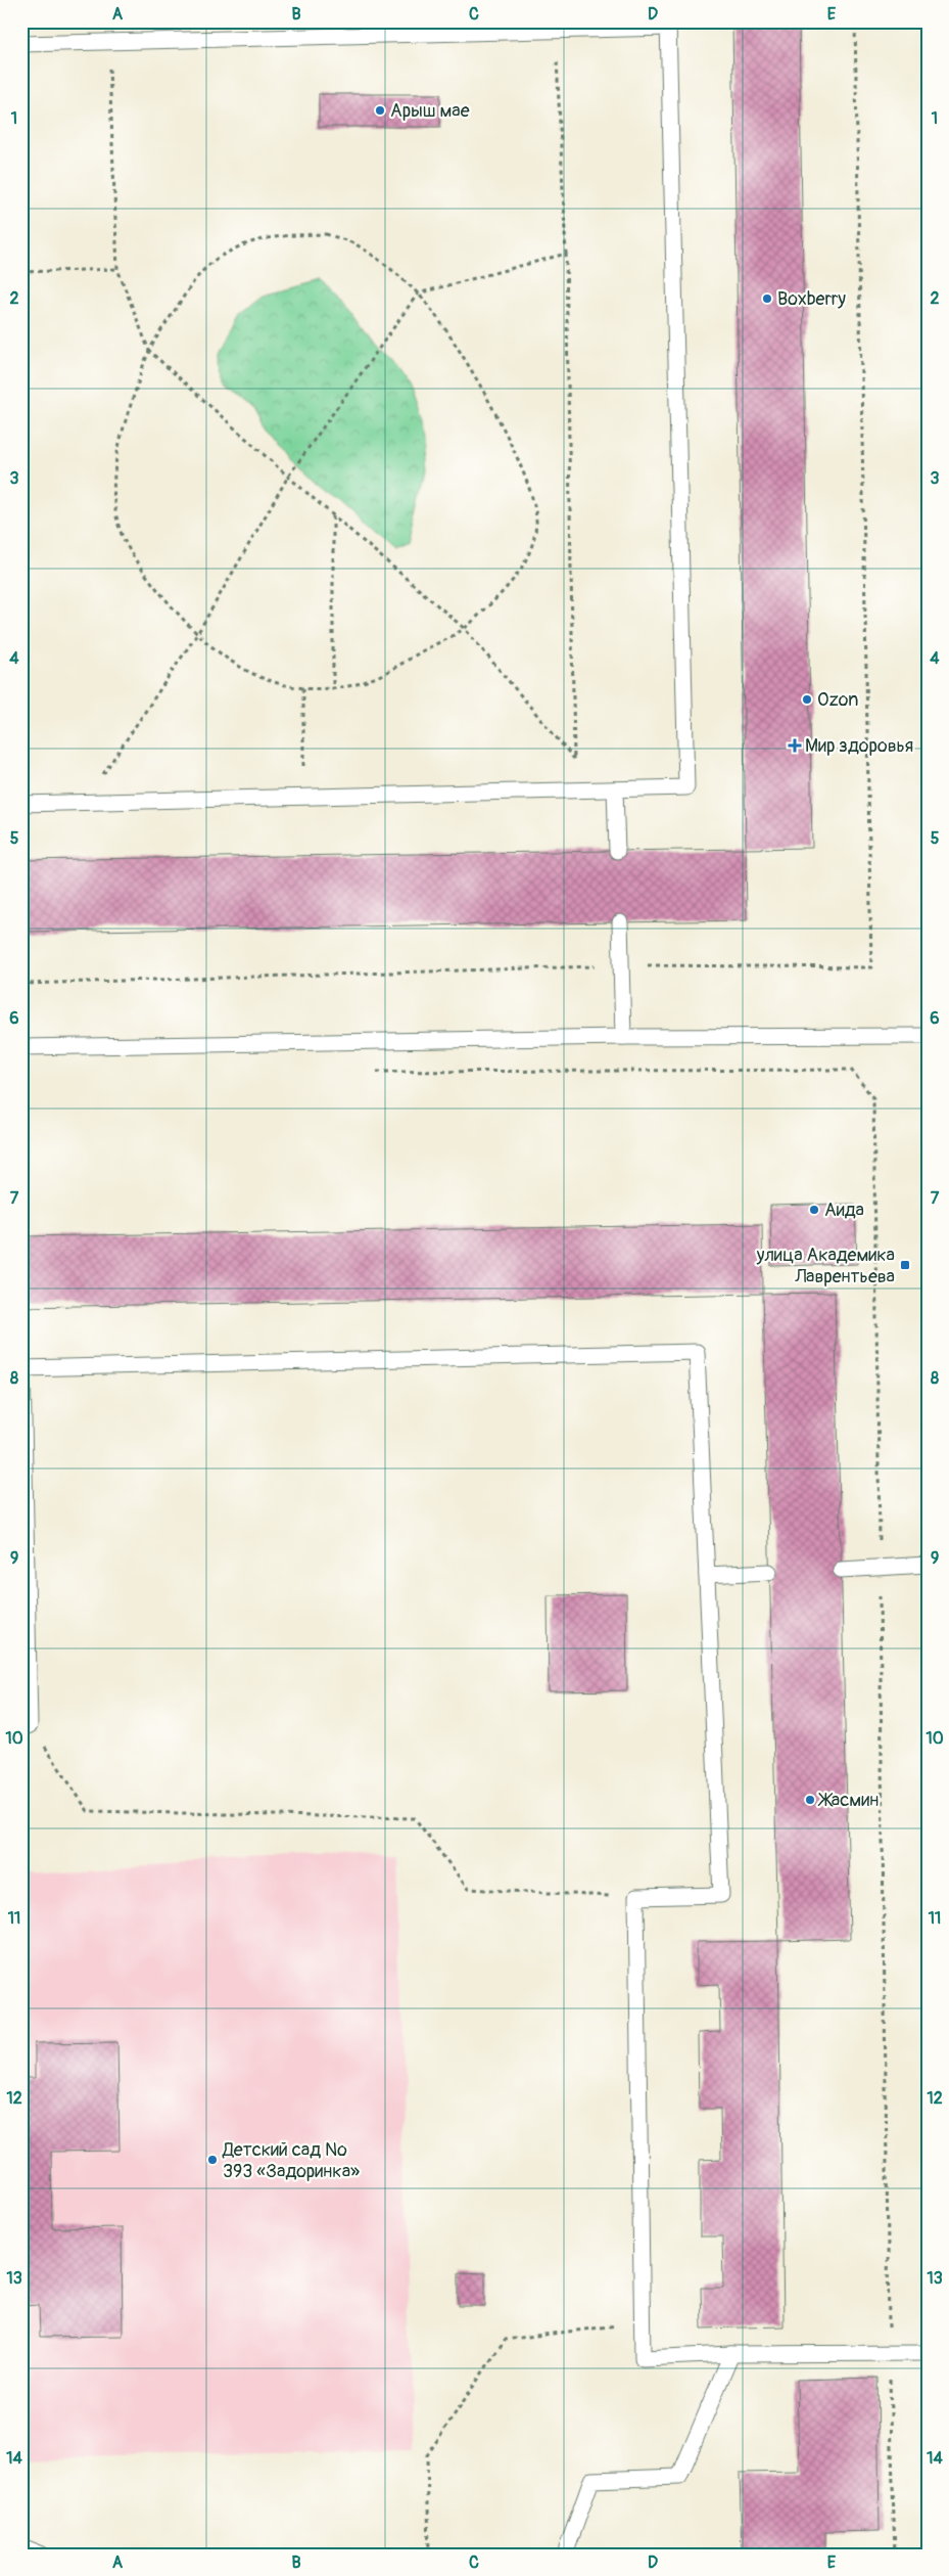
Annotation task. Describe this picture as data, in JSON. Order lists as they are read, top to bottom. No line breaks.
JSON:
{"places":{"other":["Арыш мае","Boxberry","Ozon","Аида","Жасмин","Детский сад № 393 «Задоринка»"],"health":["Мир здоровья"],"transit":["улица Академика Лаврентьева"]},"grid":{"columns":["A","B","C","D","E"],"rows":["1","2","3","4","5","6","7","8","9","10","11","12","13","14"]}}
